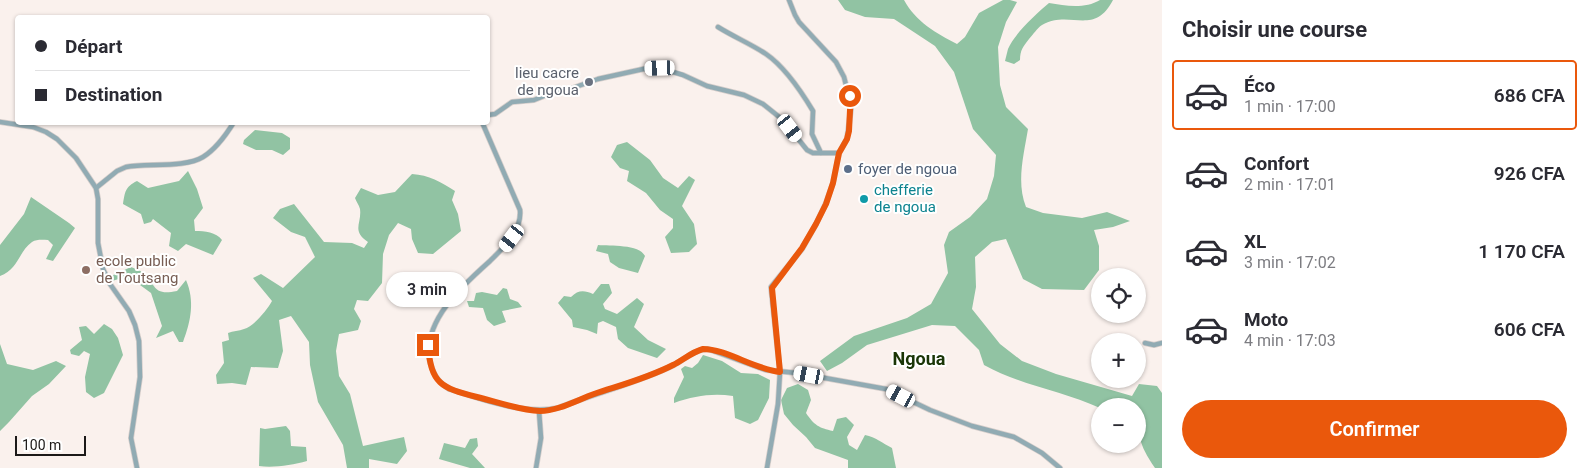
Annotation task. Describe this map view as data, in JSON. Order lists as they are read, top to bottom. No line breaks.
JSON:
{"districts":["Ngoua"],"places":["lieu cacre de ngoua","foyer de ngoua","chefferie de ngoua","ecole public de Toutsang"],"scale_bar":"100 m","page":{"heading":"Choisir une course","banner":["Départ","Destination"],"list":[{"name":"Éco","note":"1 min · 17:00","value":"686 CFA"},{"name":"Confort","note":"2 min · 17:01","value":"926 CFA"},{"name":"XL","note":"3 min · 17:02","value":"1 170 CFA"},{"name":"Moto","note":"4 min · 17:03","value":"606 CFA"}],"map_buttons":["+","−"],"bubble":"3 min","buttons":"Confirmer","scale":"100 m"}}
